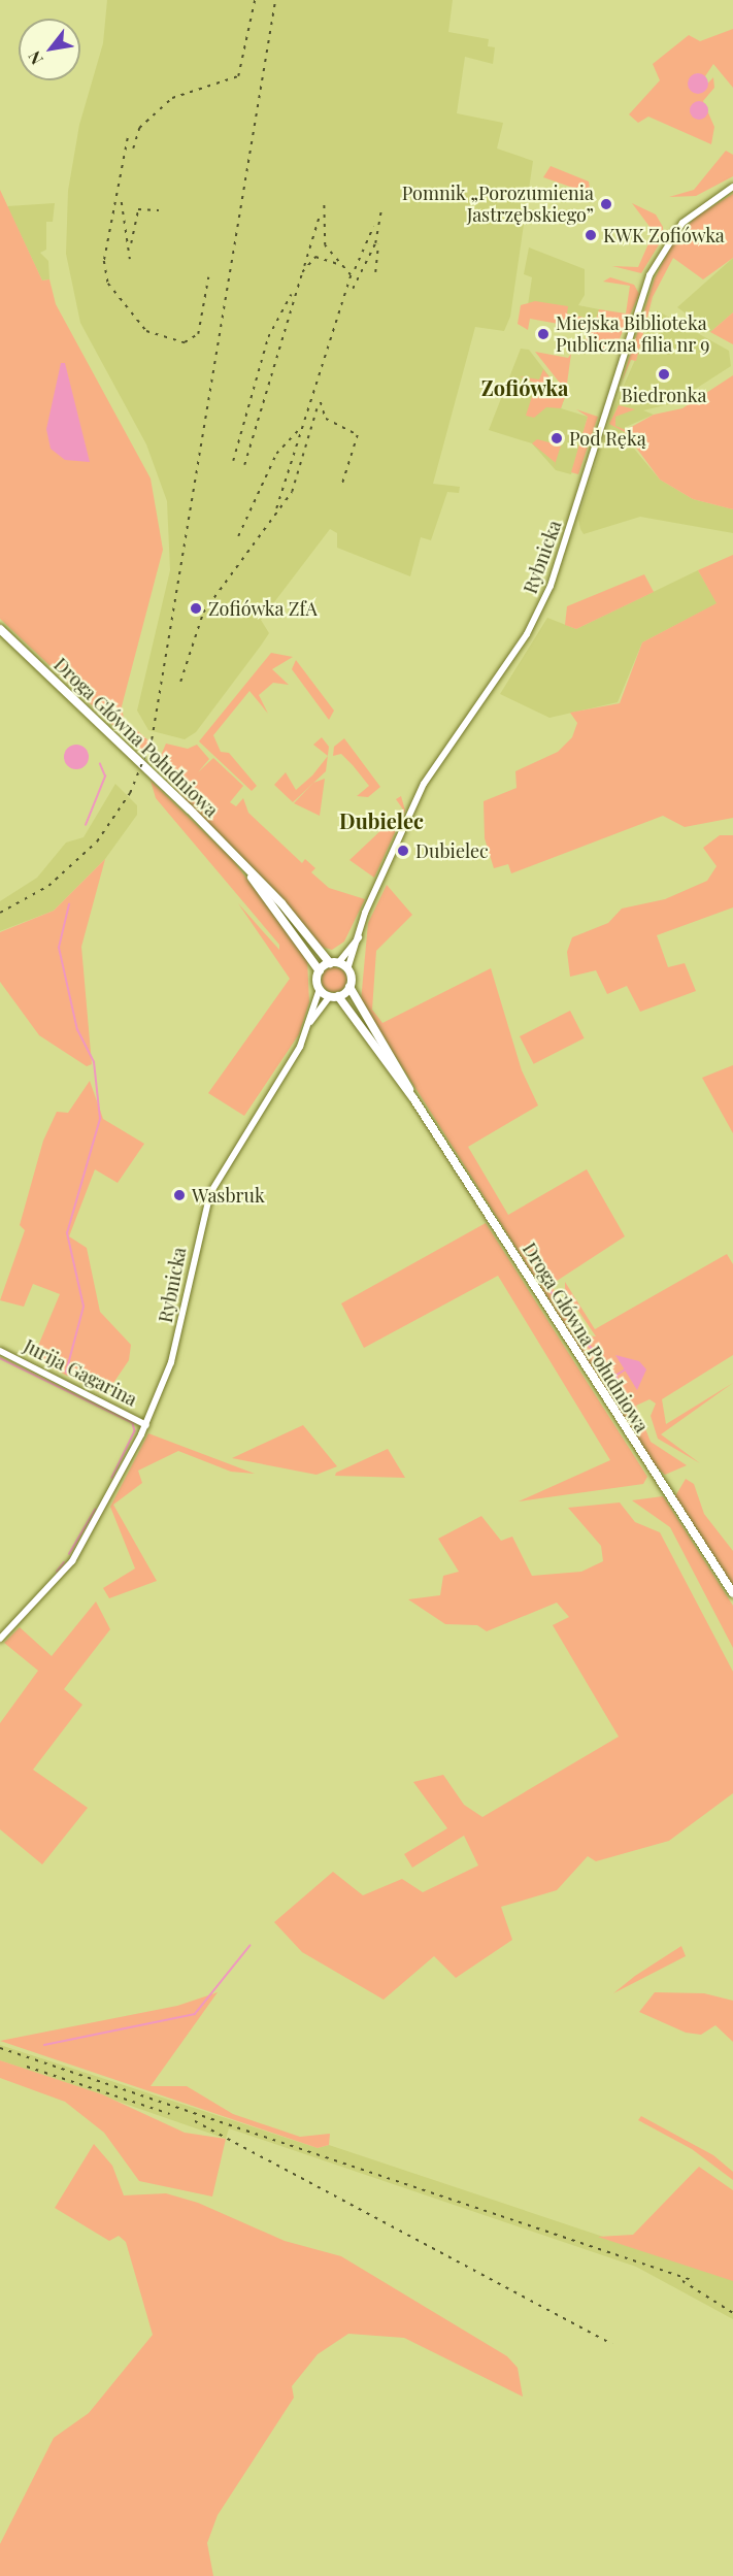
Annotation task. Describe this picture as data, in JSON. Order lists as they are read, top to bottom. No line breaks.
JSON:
{"streets":{"main road":["Droga Główna Południowa"],"street":["Rybnicka","Jurija Gagarina"]},"crossings":[["Rybnicka","Droga Główna Południowa"],["Rybnicka","Jurija Gagarina"]],"districts":["Zofiówka","Dubielec"],"places":["Pomnik „Porozumienia Jastrzębskiego”","KWK Zofiówka","Miejska Biblioteka Publiczna filia nr 9","Biedronka","Pod Ręką","Zofiówka ZfA","Dubielec","Wasbruk"],"north":"bottom left"}
